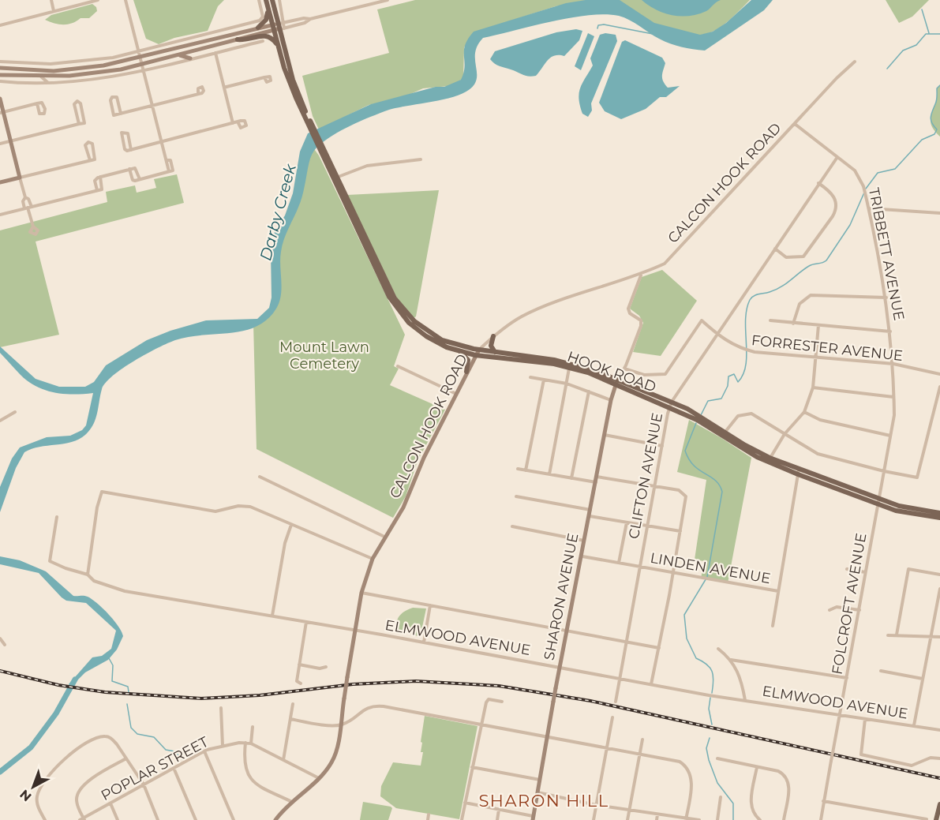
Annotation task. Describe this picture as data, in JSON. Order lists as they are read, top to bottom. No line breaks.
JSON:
{"streets":{"main road":["HOOK ROAD"],"street":["CALCON HOOK ROAD","TRIBBETT AVENUE","FORRESTER AVENUE","CLIFTON AVENUE","LINDEN AVENUE","SHARON AVENUE","FOLCROFT AVENUE","ELMWOOD AVENUE","POPLAR STREET"]},"crossings":[["CALCON HOOK ROAD","TRIBBETT AVENUE"],["CALCON HOOK ROAD","HOOK ROAD"],["CALCON HOOK ROAD","ELMWOOD AVENUE"],["CALCON HOOK ROAD","POPLAR STREET"],["TRIBBETT AVENUE","FORRESTER AVENUE"],["TRIBBETT AVENUE","HOOK ROAD"],["TRIBBETT AVENUE","CLIFTON AVENUE"],["TRIBBETT AVENUE","FOLCROFT AVENUE"],["FORRESTER AVENUE","CLIFTON AVENUE"],["HOOK ROAD","CLIFTON AVENUE"],["HOOK ROAD","SHARON AVENUE"],["HOOK ROAD","FOLCROFT AVENUE"],["CLIFTON AVENUE","LINDEN AVENUE"],["CLIFTON AVENUE","ELMWOOD AVENUE"],["LINDEN AVENUE","SHARON AVENUE"],["SHARON AVENUE","ELMWOOD AVENUE"],["FOLCROFT AVENUE","ELMWOOD AVENUE"]],"districts":["SHARON HILL"],"water":["Darby Creek"],"parks":["Mount Lawn Cemetery"],"north":"bottom left"}
